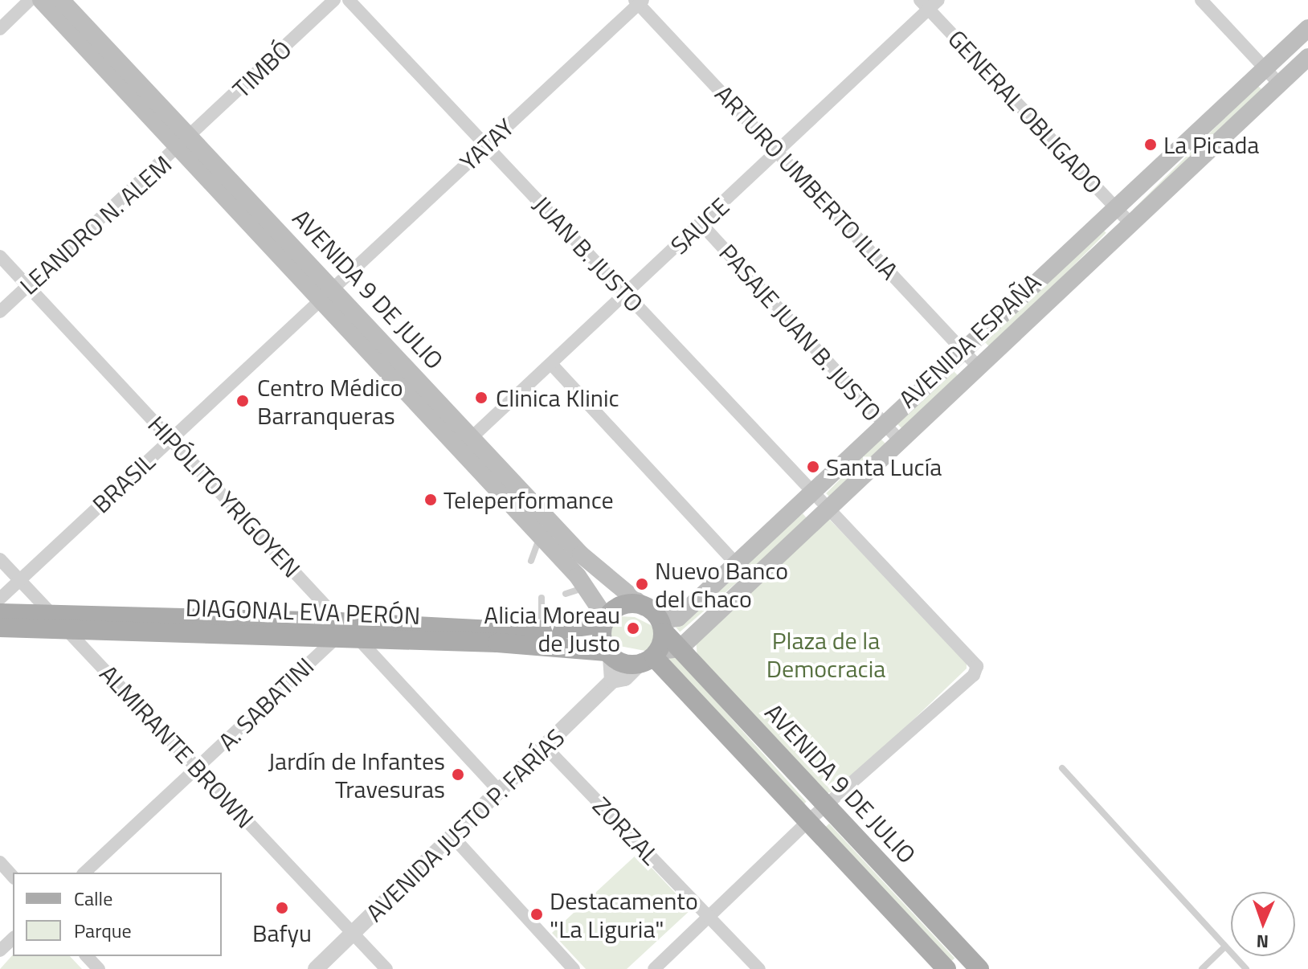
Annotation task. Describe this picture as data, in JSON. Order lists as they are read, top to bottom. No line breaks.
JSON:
{"streets":{"main road":["AVENIDA 9 DE JULIO","AVENIDA ESPAÑA","DIAGONAL EVA PERÓN"],"street":["TIMBÓ","GENERAL OBLIGADO","YATAY","ARTURO UMBERTO ILLIA","LEANDRO N. ALEM","SAUCE","JUAN B. JUSTO","PASAJE JUAN B. JUSTO","BRASIL","HIPÓLITO YRIGOYEN","A. SABATINI","ALMIRANTE BROWN","AVENIDA JUSTO P. FARÍAS","ZORZAL"]},"crossings":[["TIMBÓ","LEANDRO N. ALEM"],["TIMBÓ","AVENIDA 9 DE JULIO"],["GENERAL OBLIGADO","SAUCE"],["GENERAL OBLIGADO","AVENIDA ESPAÑA"],["YATAY","ARTURO UMBERTO ILLIA"],["YATAY","JUAN B. JUSTO"],["YATAY","AVENIDA 9 DE JULIO"],["YATAY","BRASIL"],["ARTURO UMBERTO ILLIA","SAUCE"],["ARTURO UMBERTO ILLIA","AVENIDA ESPAÑA"],["LEANDRO N. ALEM","AVENIDA 9 DE JULIO"],["LEANDRO N. ALEM","HIPÓLITO YRIGOYEN"],["SAUCE","JUAN B. JUSTO"],["SAUCE","AVENIDA 9 DE JULIO"],["SAUCE","PASAJE JUAN B. JUSTO"],["JUAN B. JUSTO","AVENIDA 9 DE JULIO"],["JUAN B. JUSTO","AVENIDA ESPAÑA"],["AVENIDA 9 DE JULIO","AVENIDA ESPAÑA"],["AVENIDA 9 DE JULIO","BRASIL"],["AVENIDA 9 DE JULIO","DIAGONAL EVA PERÓN"],["AVENIDA 9 DE JULIO","AVENIDA JUSTO P. FARÍAS"],["PASAJE JUAN B. JUSTO","AVENIDA ESPAÑA"],["AVENIDA ESPAÑA","DIAGONAL EVA PERÓN"],["AVENIDA ESPAÑA","AVENIDA JUSTO P. FARÍAS"],["BRASIL","HIPÓLITO YRIGOYEN"],["BRASIL","ALMIRANTE BROWN"],["HIPÓLITO YRIGOYEN","DIAGONAL EVA PERÓN"],["HIPÓLITO YRIGOYEN","A. SABATINI"],["DIAGONAL EVA PERÓN","A. SABATINI"],["DIAGONAL EVA PERÓN","ALMIRANTE BROWN"],["DIAGONAL EVA PERÓN","AVENIDA JUSTO P. FARÍAS"],["A. SABATINI","ALMIRANTE BROWN"],["ALMIRANTE BROWN","AVENIDA JUSTO P. FARÍAS"],["AVENIDA JUSTO P. FARÍAS","ZORZAL"]],"parks":["Plaza de la Democracia"],"places":["La Picada","Clinica Klinic","Centro Médico Barranqueras","Santa Lucía","Teleperformance","Nuevo Banco del Chaco","Alicia Moreau de Justo","Jardín de Infantes Travesuras","Bafyu","Destacamento \"La Liguria\""],"legend":["Calle","Parque"],"north":"bottom"}
